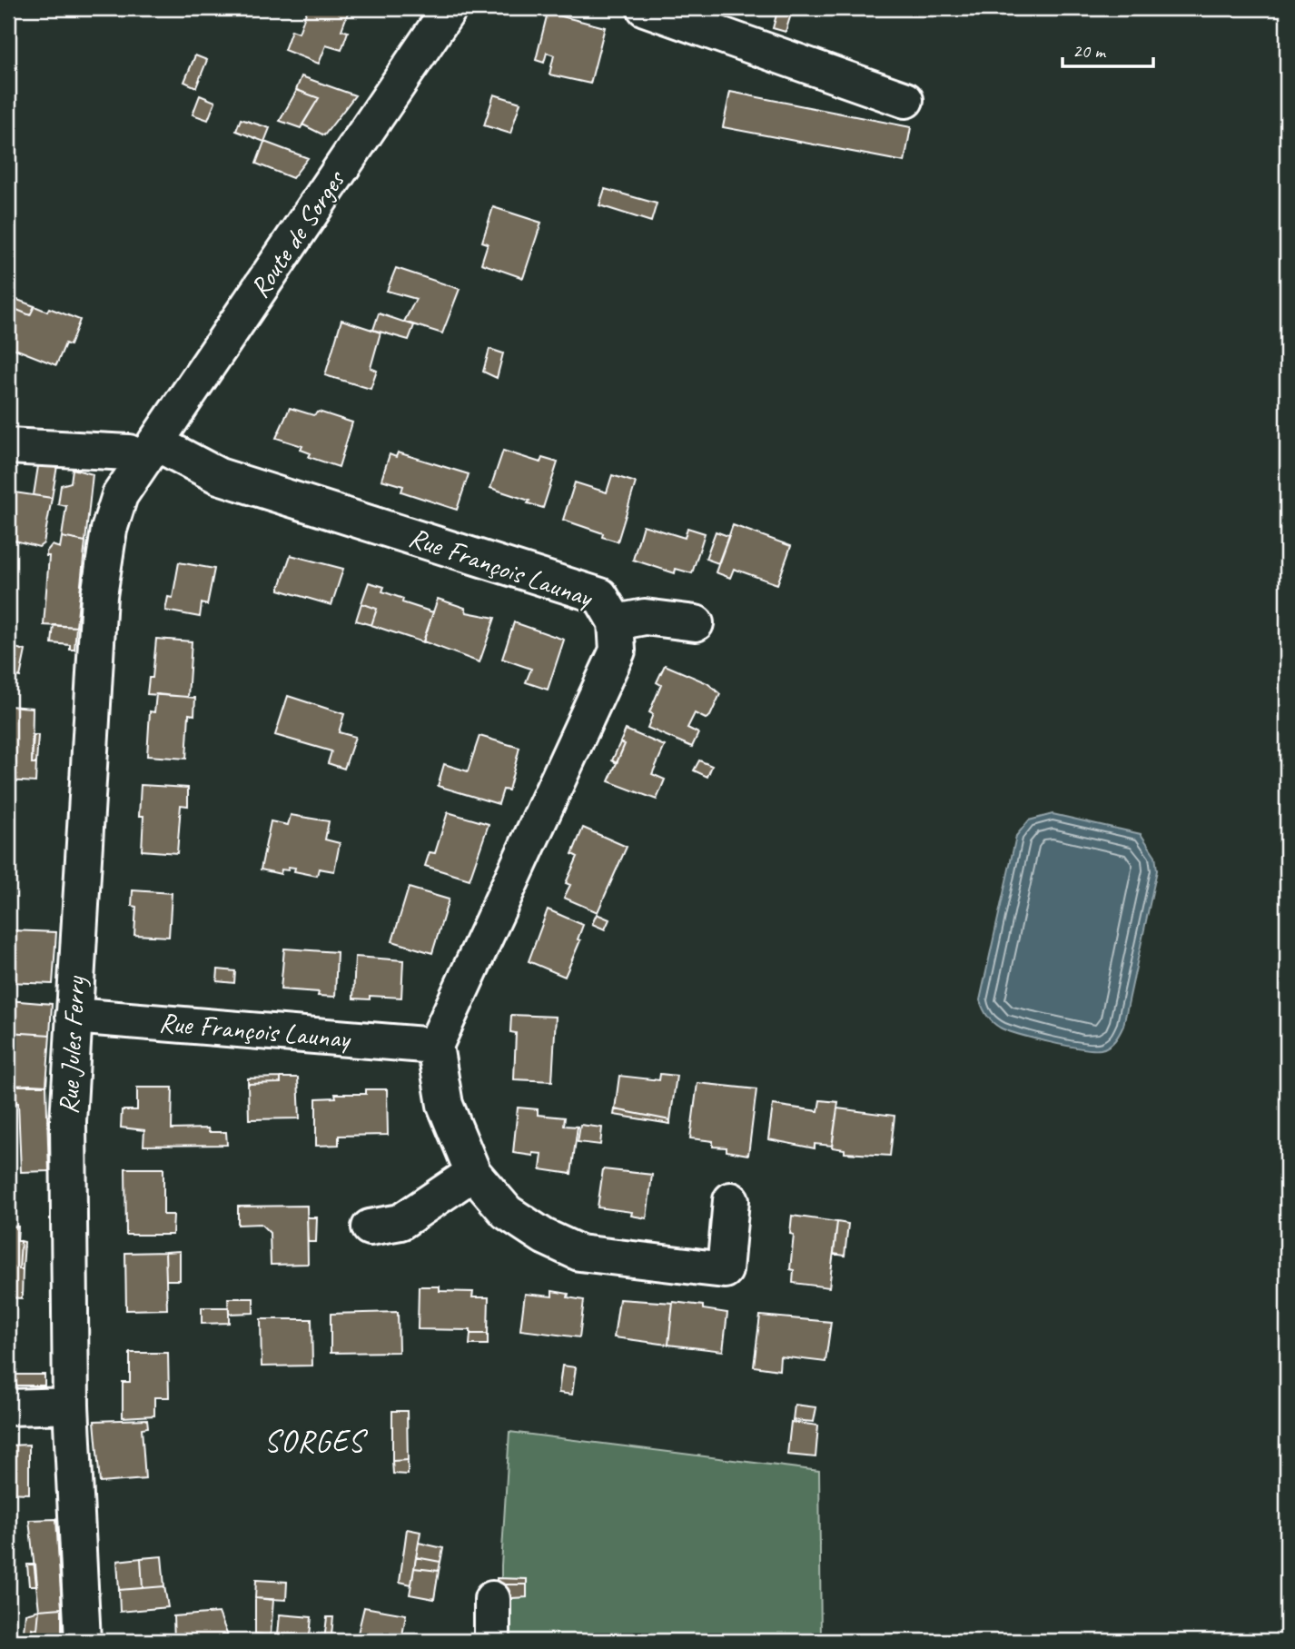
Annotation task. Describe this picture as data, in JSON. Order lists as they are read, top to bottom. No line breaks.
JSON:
{"streets":{"street":["Route de Sorges","Rue François Launay","Rue Jules Ferry"]},"crossings":[["Route de Sorges","Rue François Launay"],["Route de Sorges","Rue Jules Ferry"],["Rue François Launay","Rue Jules Ferry"]],"districts":["SORGES"],"scale_bar":"20 m"}
